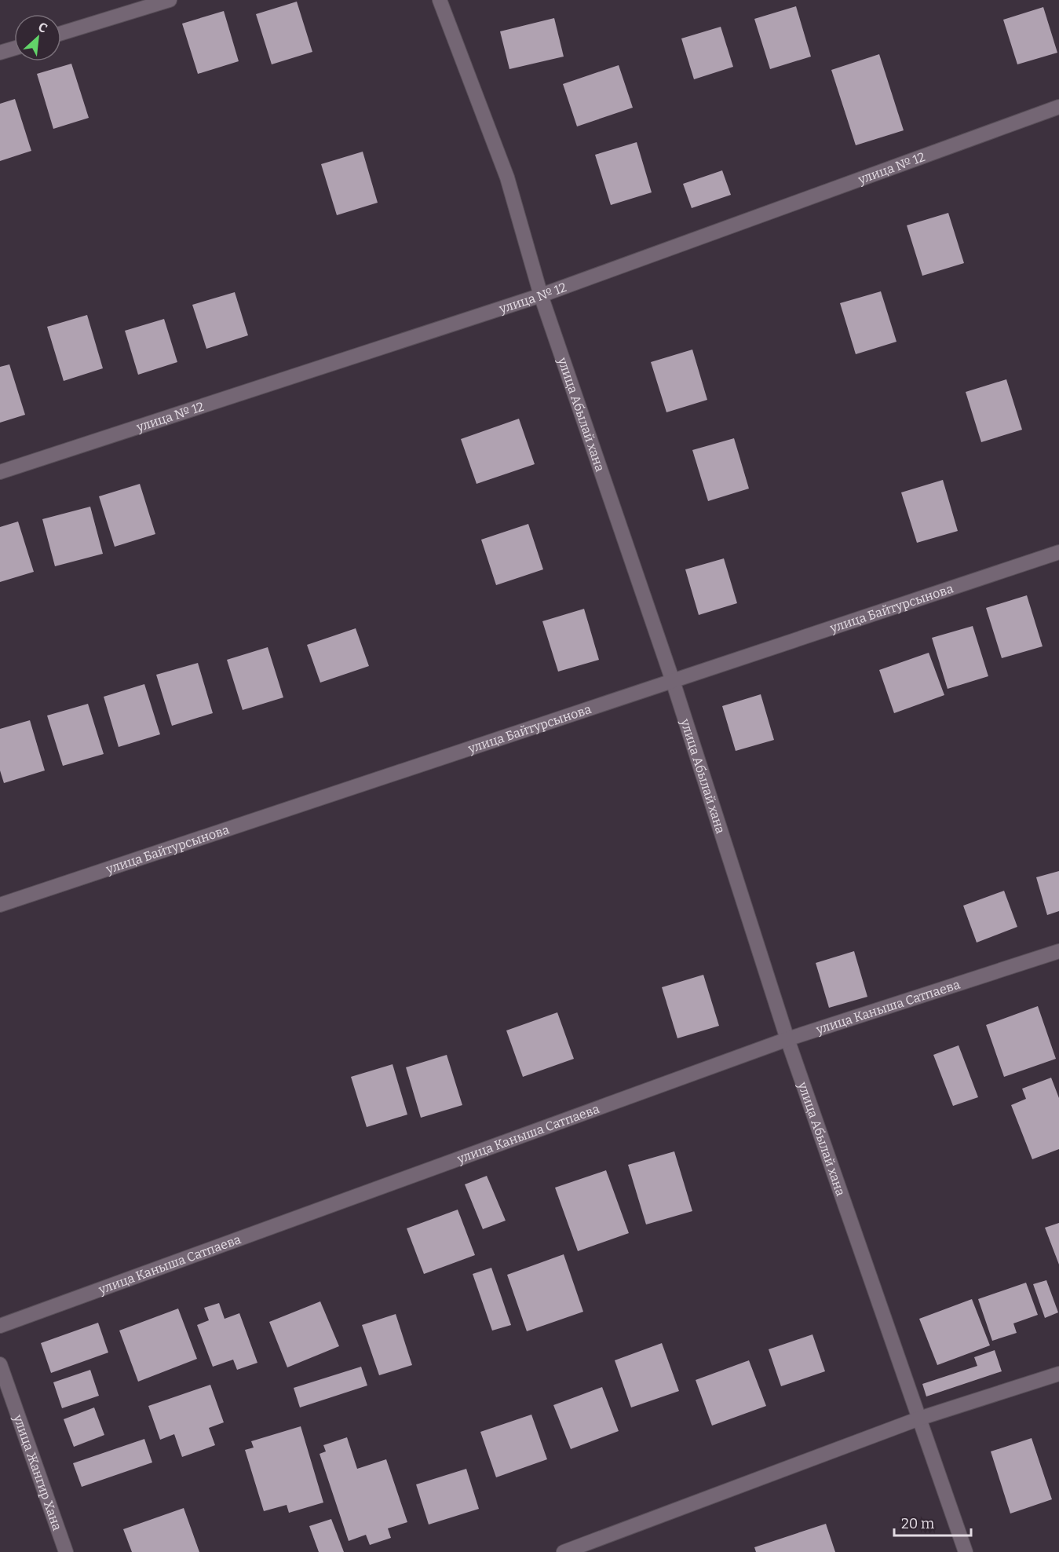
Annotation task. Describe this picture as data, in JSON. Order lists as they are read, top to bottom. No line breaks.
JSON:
{"streets":{"street":["улица № 12","улица Абылай хана","улица Байтурсынова","улица Каныша Сатпаева","улица Жангир Хана"]},"crossings":[["улица № 12","улица Абылай хана"],["улица Абылай хана","улица Байтурсынова"],["улица Абылай хана","улица Каныша Сатпаева"]],"scale_bar":"20 m","north":"top right"}
